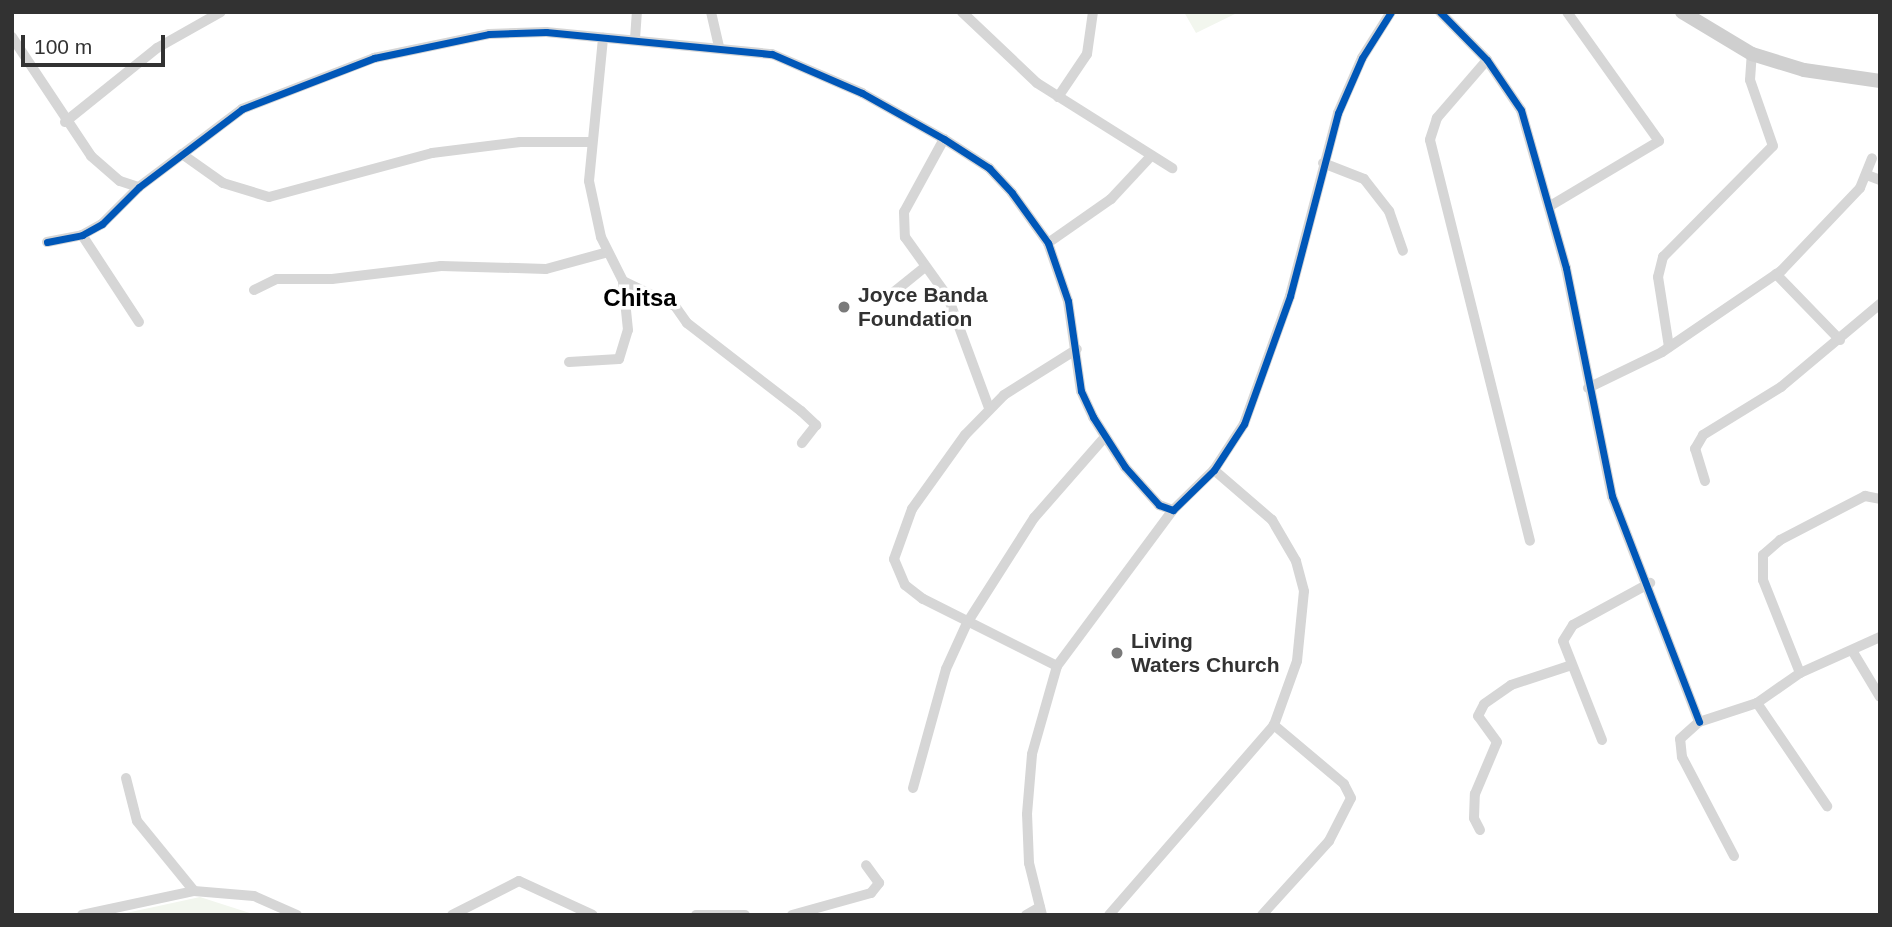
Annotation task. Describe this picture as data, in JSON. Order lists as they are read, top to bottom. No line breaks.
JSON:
{"districts":["Chitsa"],"places":["Joyce Banda Foundation","Living Waters Church"],"scale_bar":"100 m"}
